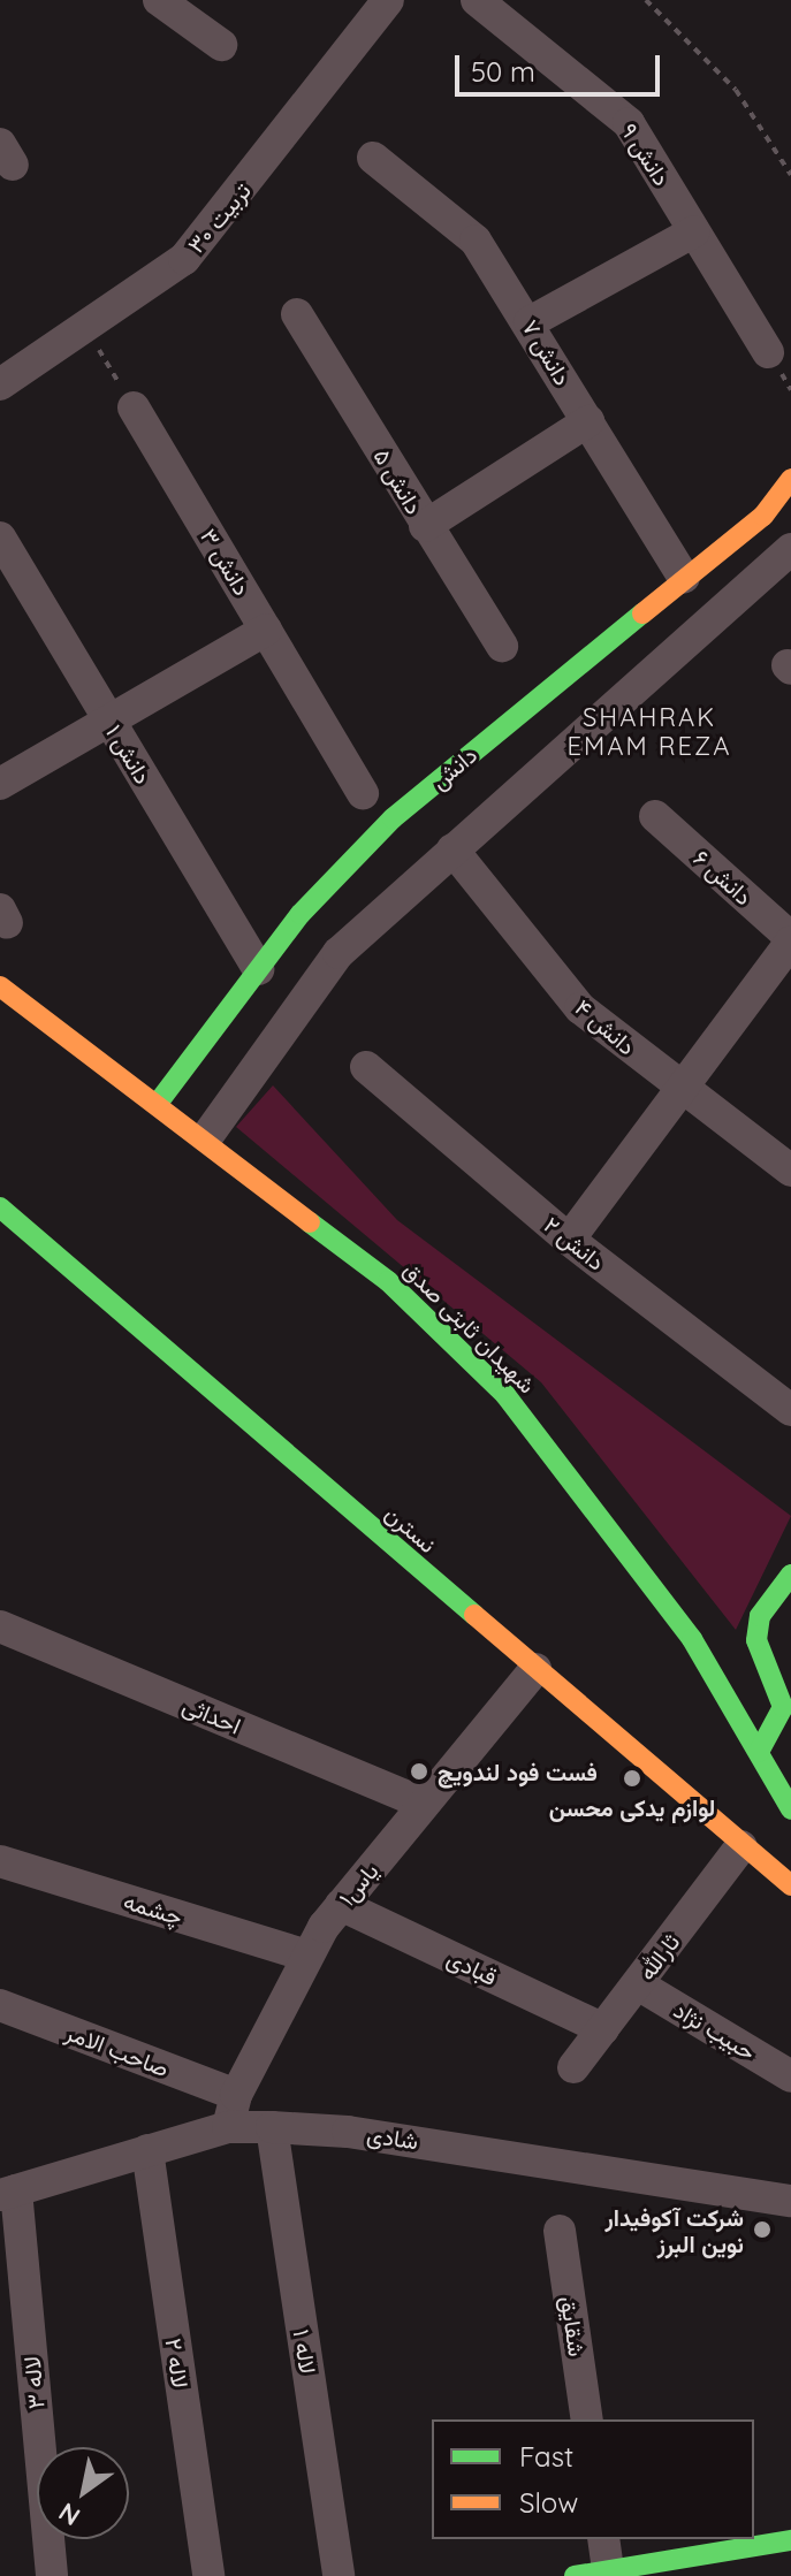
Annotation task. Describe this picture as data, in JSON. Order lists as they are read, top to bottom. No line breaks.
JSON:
{"streets":{"street":["دانش ۹","تربیت ۳۰","دانش ۷","دانش ۵","دانش ۳","دانش ۱","دانش","دانش ۶","دانش ۴","دانش ۲","شهیدان ثابتی صدق","نسترن","احداثی","یاس۱","چشمه","ثارالله","قبادی","حبیب نژاد","صاحب الامر","شادی","شقایق","لاله ۱","لاله ۲","لاله ۳"]},"crossings":[["دانش ۷","دانش"],["دانش ۱","دانش"],["دانش","شهیدان ثابتی صدق"],["نسترن","یاس۱"],["نسترن","ثارالله"],["احداثی","یاس۱"],["یاس۱","چشمه"],["یاس۱","قبادی"],["یاس۱","صاحب الامر"],["یاس۱","شادی"],["ثارالله","قبادی"],["ثارالله","حبیب نژاد"],["شادی","لاله ۱"],["شادی","لاله ۲"],["شادی","لاله ۳"]],"districts":["SHAHRAK EMAM REZA"],"places":["فست فود لندویچ","لوازم یدکی محسن","شرکت آکوفیدار نوین البرز"],"legend":["Fast","Slow"],"scale_bar":"50 m","north":"bottom left"}
